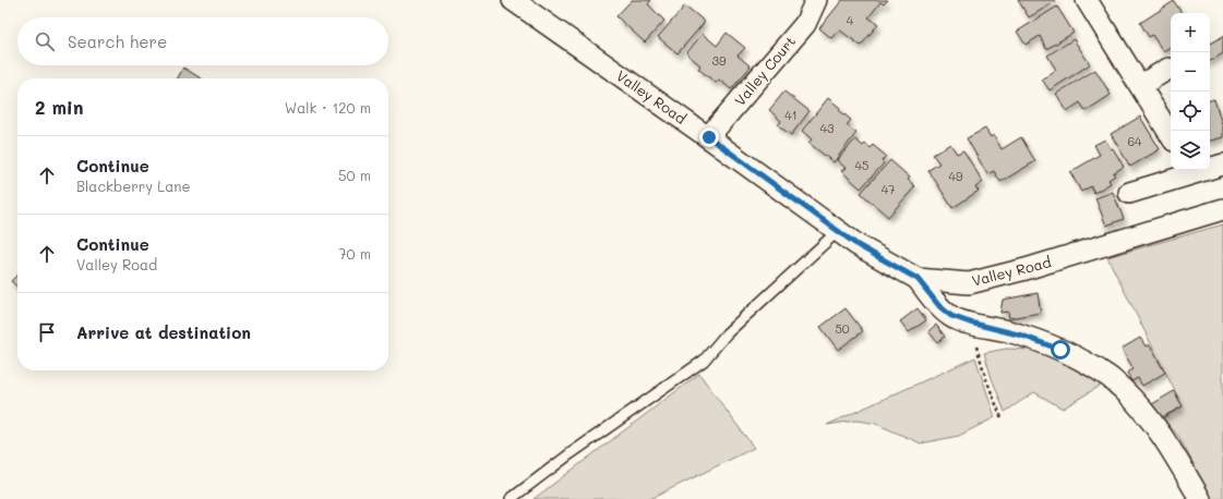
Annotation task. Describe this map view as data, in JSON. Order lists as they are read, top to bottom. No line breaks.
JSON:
{"streets":{"street":["Valley Court","Valley Road"]},"crossings":[["Valley Court","Valley Road"]],"house_numbers":["4","39","41","43","64","45","49","47","50"],"page":{"map_buttons":["+","−"],"search":"Search here","heading":["2 min","Walk · 120 m"],"list":[["Continue","Blackberry Lane","50 m"],["Continue","Valley Road","70 m"],"Arrive at destination"]}}
